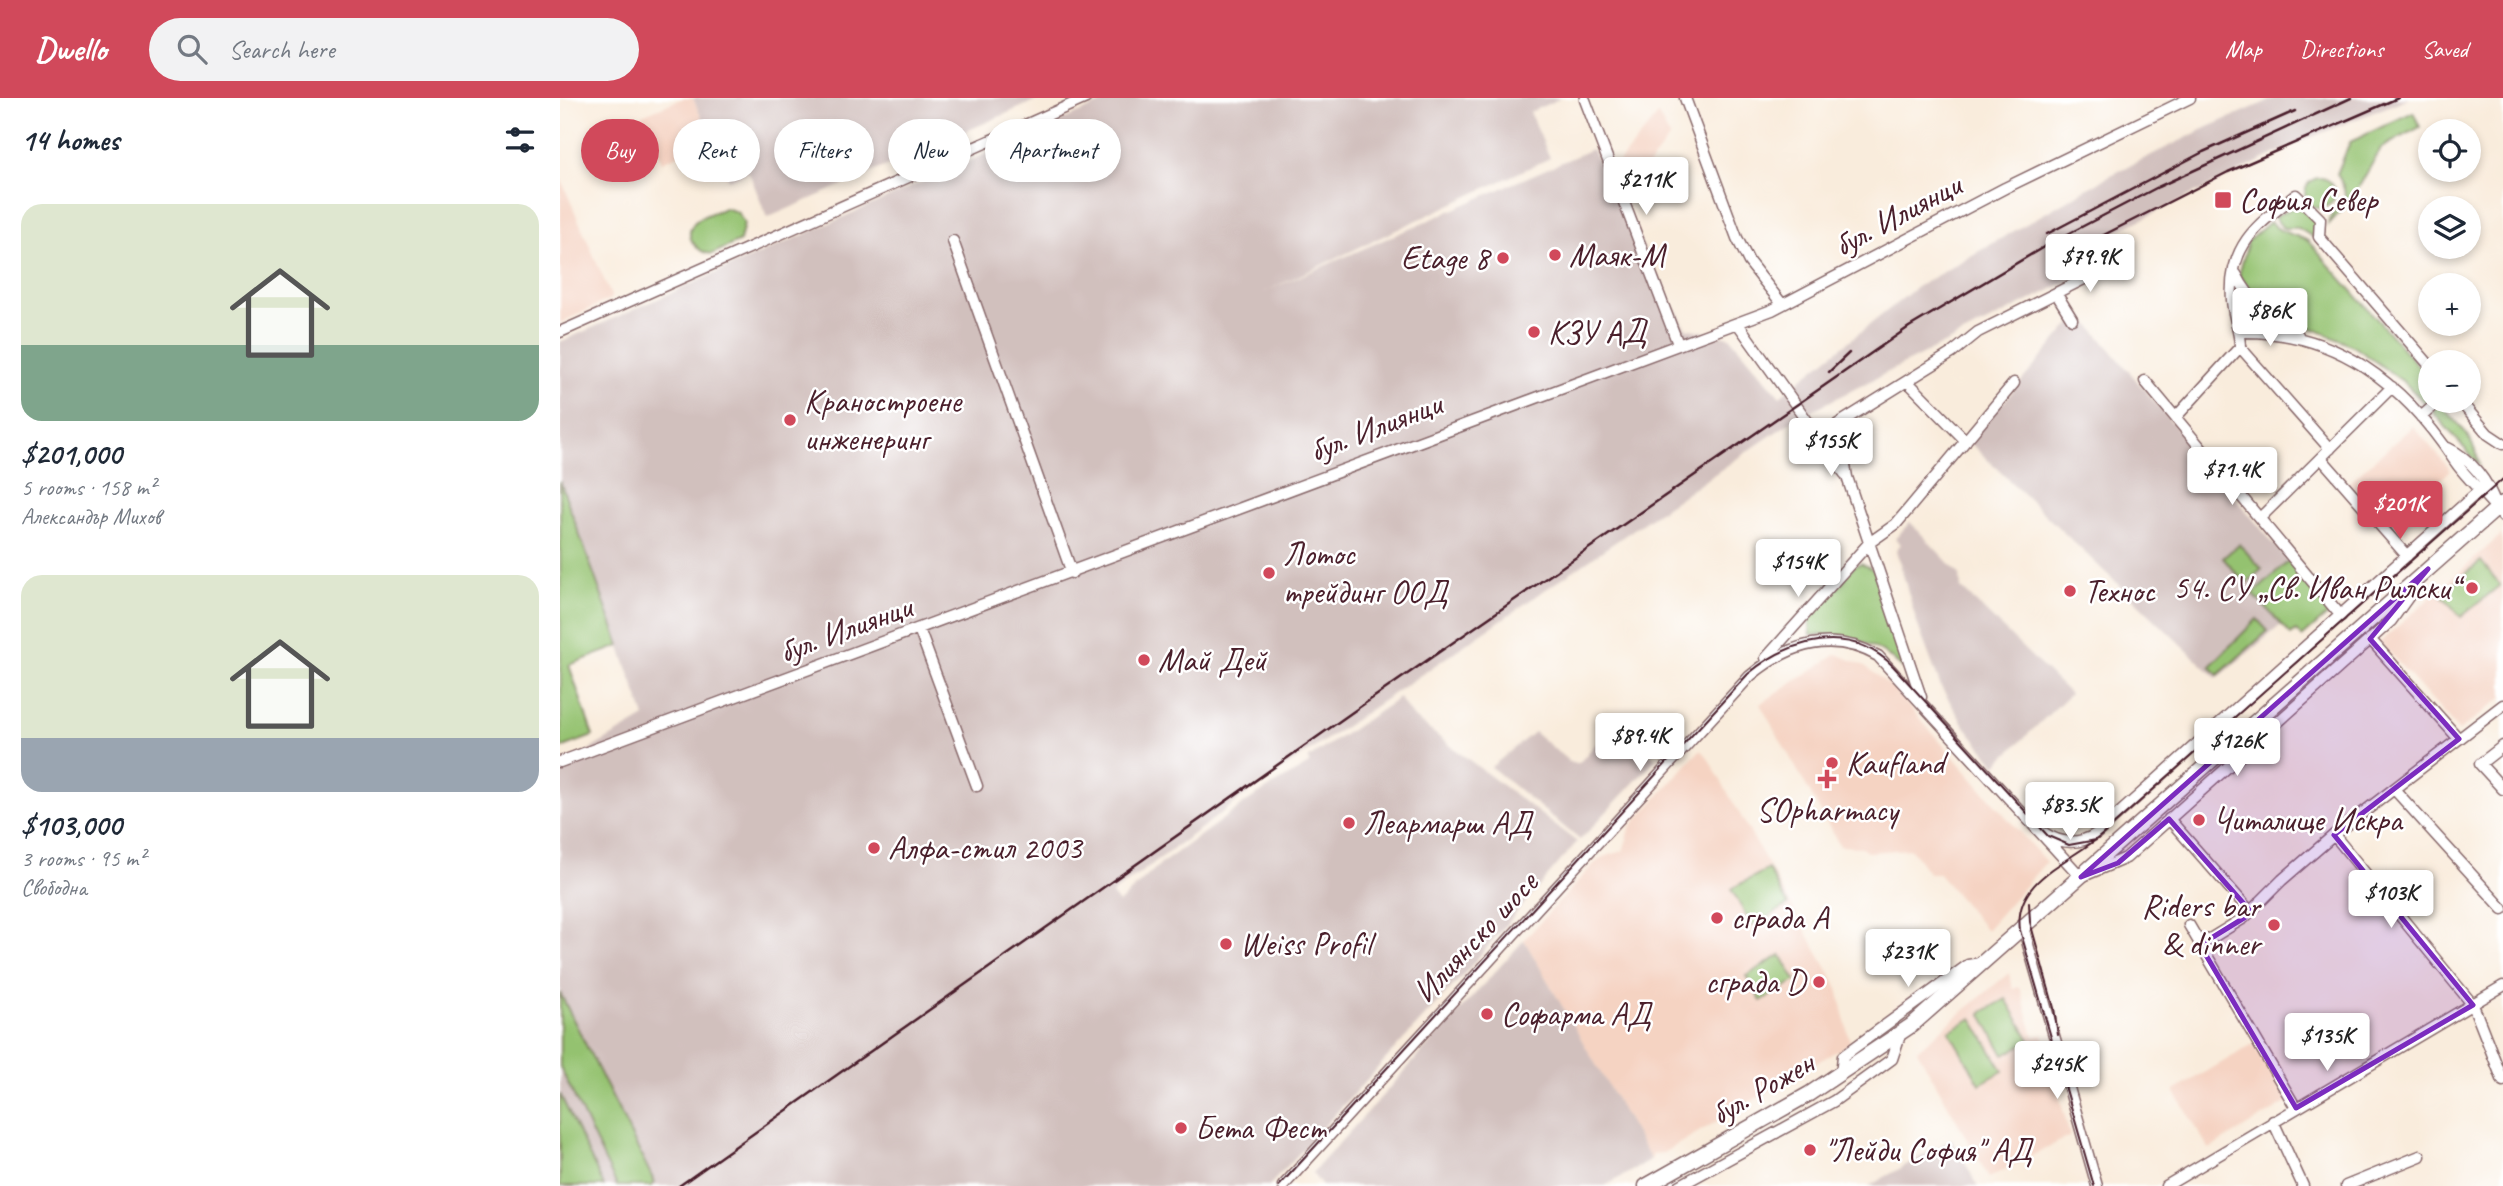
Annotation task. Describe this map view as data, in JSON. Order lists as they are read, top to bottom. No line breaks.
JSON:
{"streets":{"main road":["бул. Рожен"],"street":["бул. Илиянци","Илиянско шосе"]},"crossings":[["Илиянско шосе","бул. Рожен"]],"places":{"transit":["София Север"],"other":["Маяк-М","Etage 8","КЗУ АД","Краностроене инженеринг","Лотос трейдинг ООД","54. СУ „Св. Иван Рилски“","Технос","Май Дей","Kaufland","Читалище Искра","Леармарш АД","Алфа-стил 2003","сграда А","Riders bar & dinner","Weiss Profil","сграда D","Софарма АД","Бета Фест","\"Лейди София\" АД"],"health":["SOpharmacy"]},"page":{"header":"Dwello","search":"Search here","nav":["Map","Directions","Saved"],"heading":"14 homes","map_buttons":["+","−"],"chip":["Buy","Rent","Filters","New","Apartment"],"price":["$211K","$79.9K","$86K","$155K","$71.4K","$201K","$154K","$89.4K","$126K","$83.5K","$103K","$231K","$135K","$245K"],"list":[{"name":"$201,000","note":"5 rooms · 158 m² · Александър Михов"},{"name":"$103,000","note":"3 rooms · 95 m² · Свободна"}]}}
